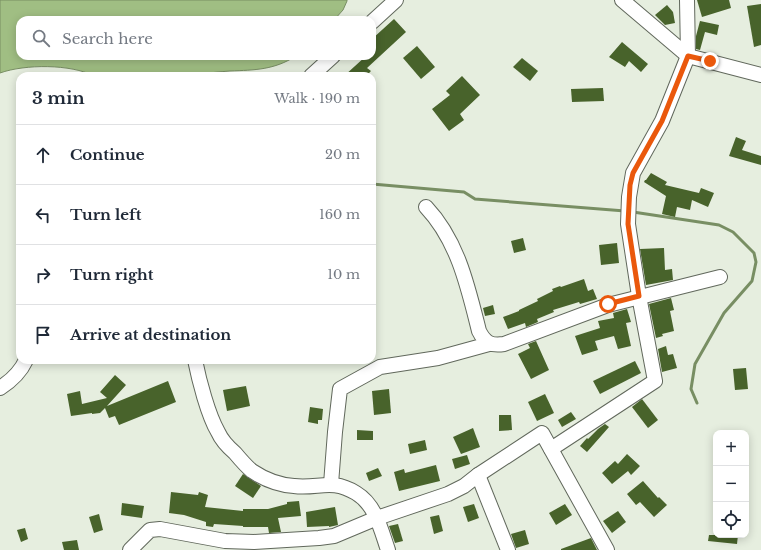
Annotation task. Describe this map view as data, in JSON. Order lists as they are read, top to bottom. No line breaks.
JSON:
{"page":{"search":"Search here","heading":["3 min","Walk · 190 m"],"list":[["Continue","20 m"],["Turn left","160 m"],["Turn right","10 m"],"Arrive at destination"],"map_buttons":["+","−"]}}
